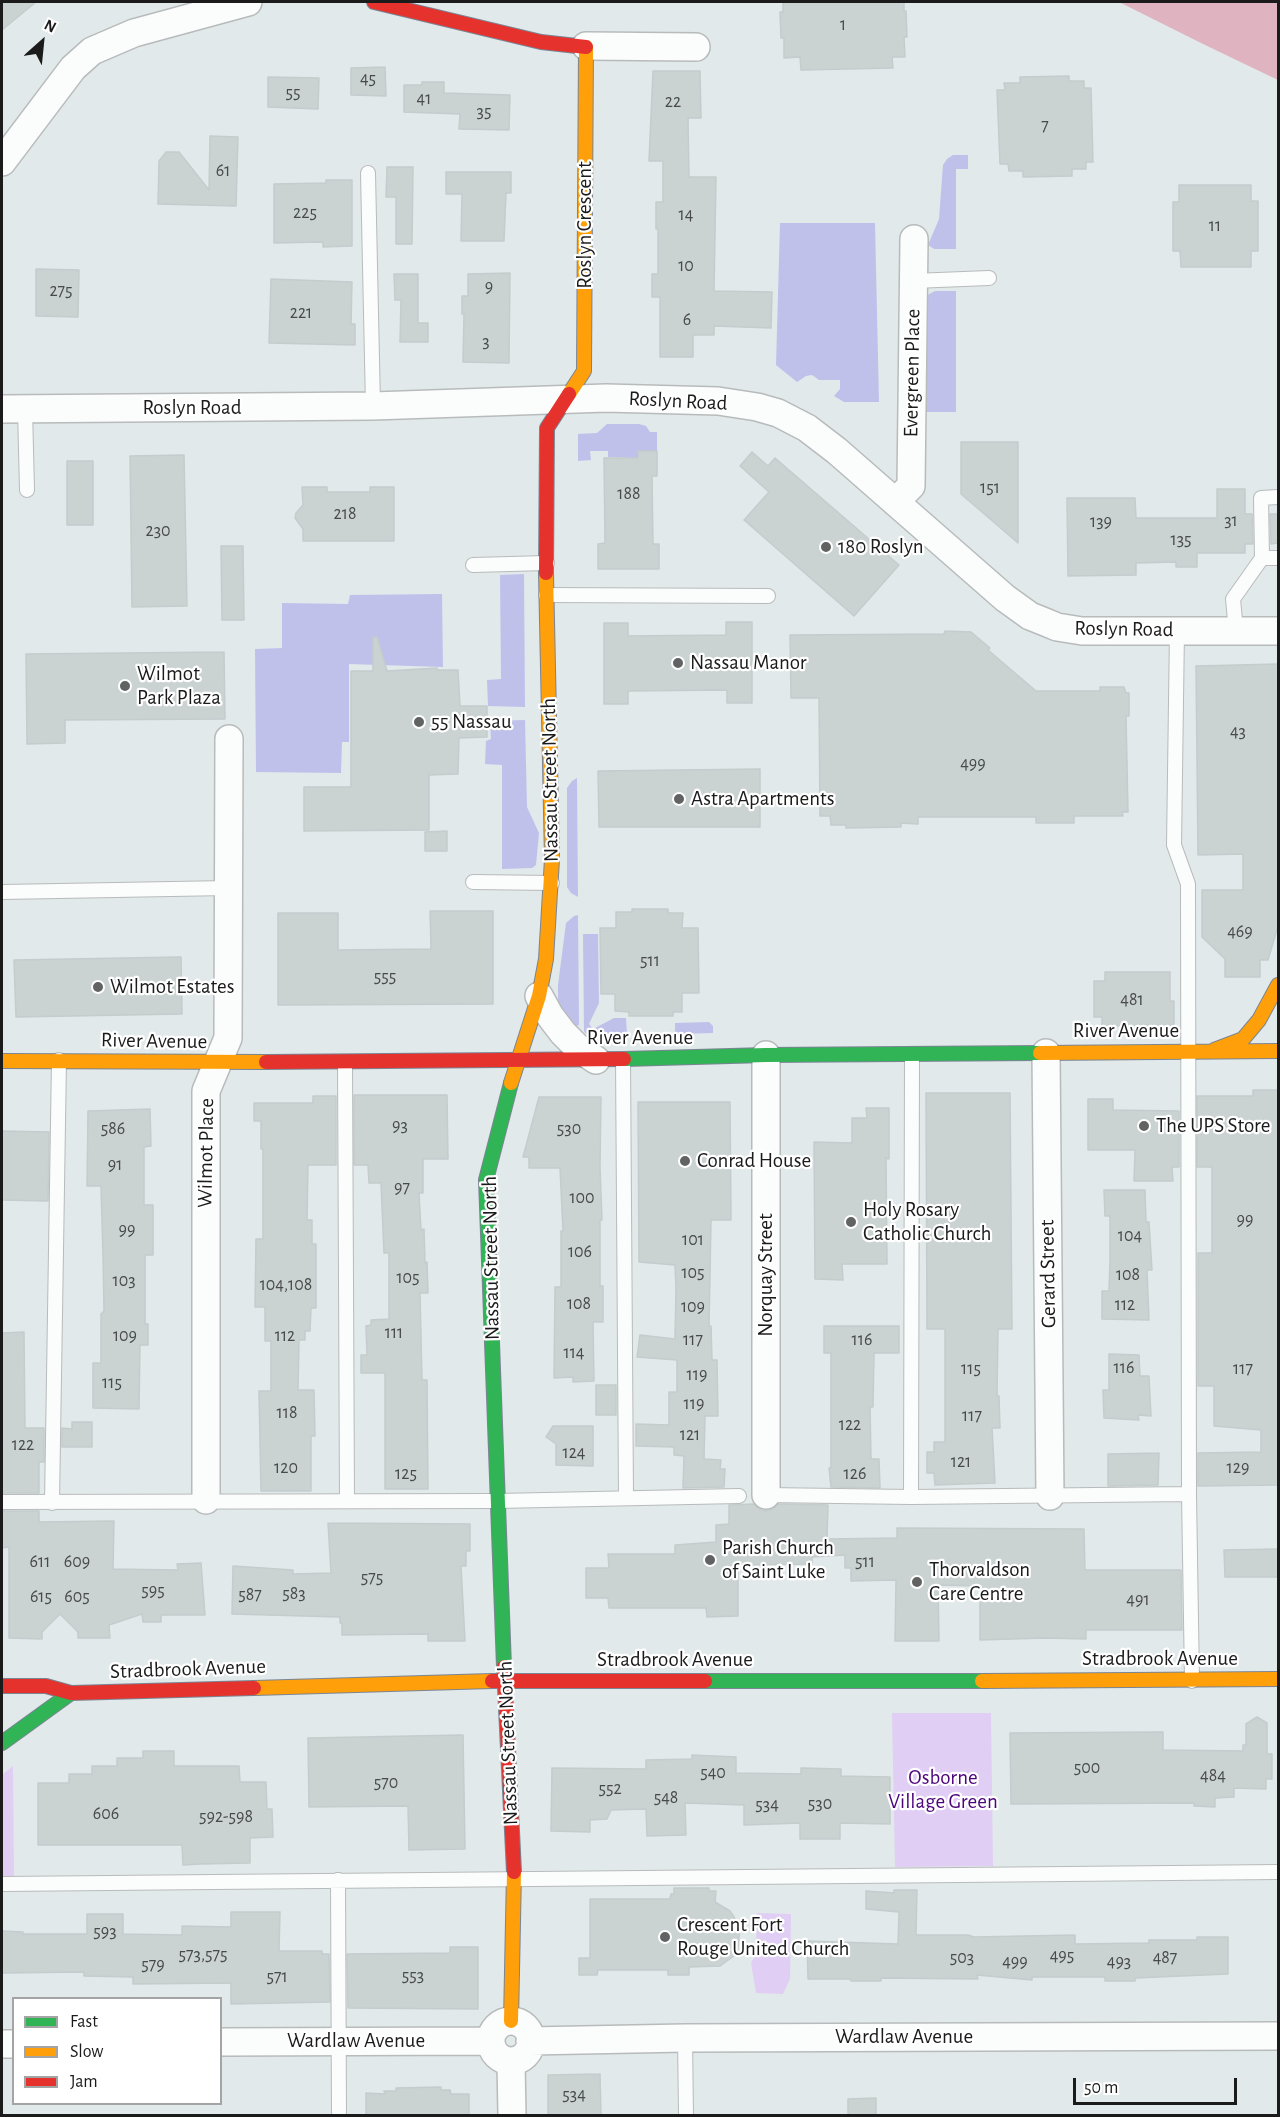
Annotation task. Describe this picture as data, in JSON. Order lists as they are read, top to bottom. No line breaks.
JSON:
{"streets":{"street":["Roslyn Crescent","Evergreen Place","Roslyn Road","Nassau Street North","River Avenue","Wilmot Place","Gerard Street","Norquay Street","Stradbrook Avenue","Wardlaw Avenue"]},"crossings":[["Roslyn Crescent","Roslyn Road"],["Roslyn Crescent","Nassau Street North"],["Evergreen Place","Roslyn Road"],["Roslyn Road","Nassau Street North"],["Nassau Street North","River Avenue"],["Nassau Street North","Stradbrook Avenue"],["Nassau Street North","Wardlaw Avenue"],["River Avenue","Wilmot Place"],["River Avenue","Gerard Street"],["River Avenue","Norquay Street"]],"parks":["Osborne Village Green"],"places":["180 Roslyn","Nassau Manor","Wilmot Park Plaza","55 Nassau","Astra Apartments","Wilmot Estates","The UPS Store","Conrad House","Holy Rosary Catholic Church","Parish Church of Saint Luke","Thorvaldson Care Centre","Crescent Fort Rouge United Church"],"house_numbers":["1","45","55","41","22","35","7","61","225","14","11","10","9","275","221","6","3","151","188","218","31","139","230","135","43","499","469","511","555","481","93","586","530","91","97","100","99","99","104","101","106","105","108","105","103","104,108","108","112","109","111","109","112","117","116","114","116","115","117","119","115","119","118","117","122","121","122","124","121","120","129","125","126","611","609","511","575","595","583","587","615","605","491","500","540","484","570","552","548","530","534","606","592-598","593","573,575","495","503","487","499","493","579","553","571","534"],"legend":["Fast","Slow","Jam"],"scale_bar":"50 m","north":"top right"}
